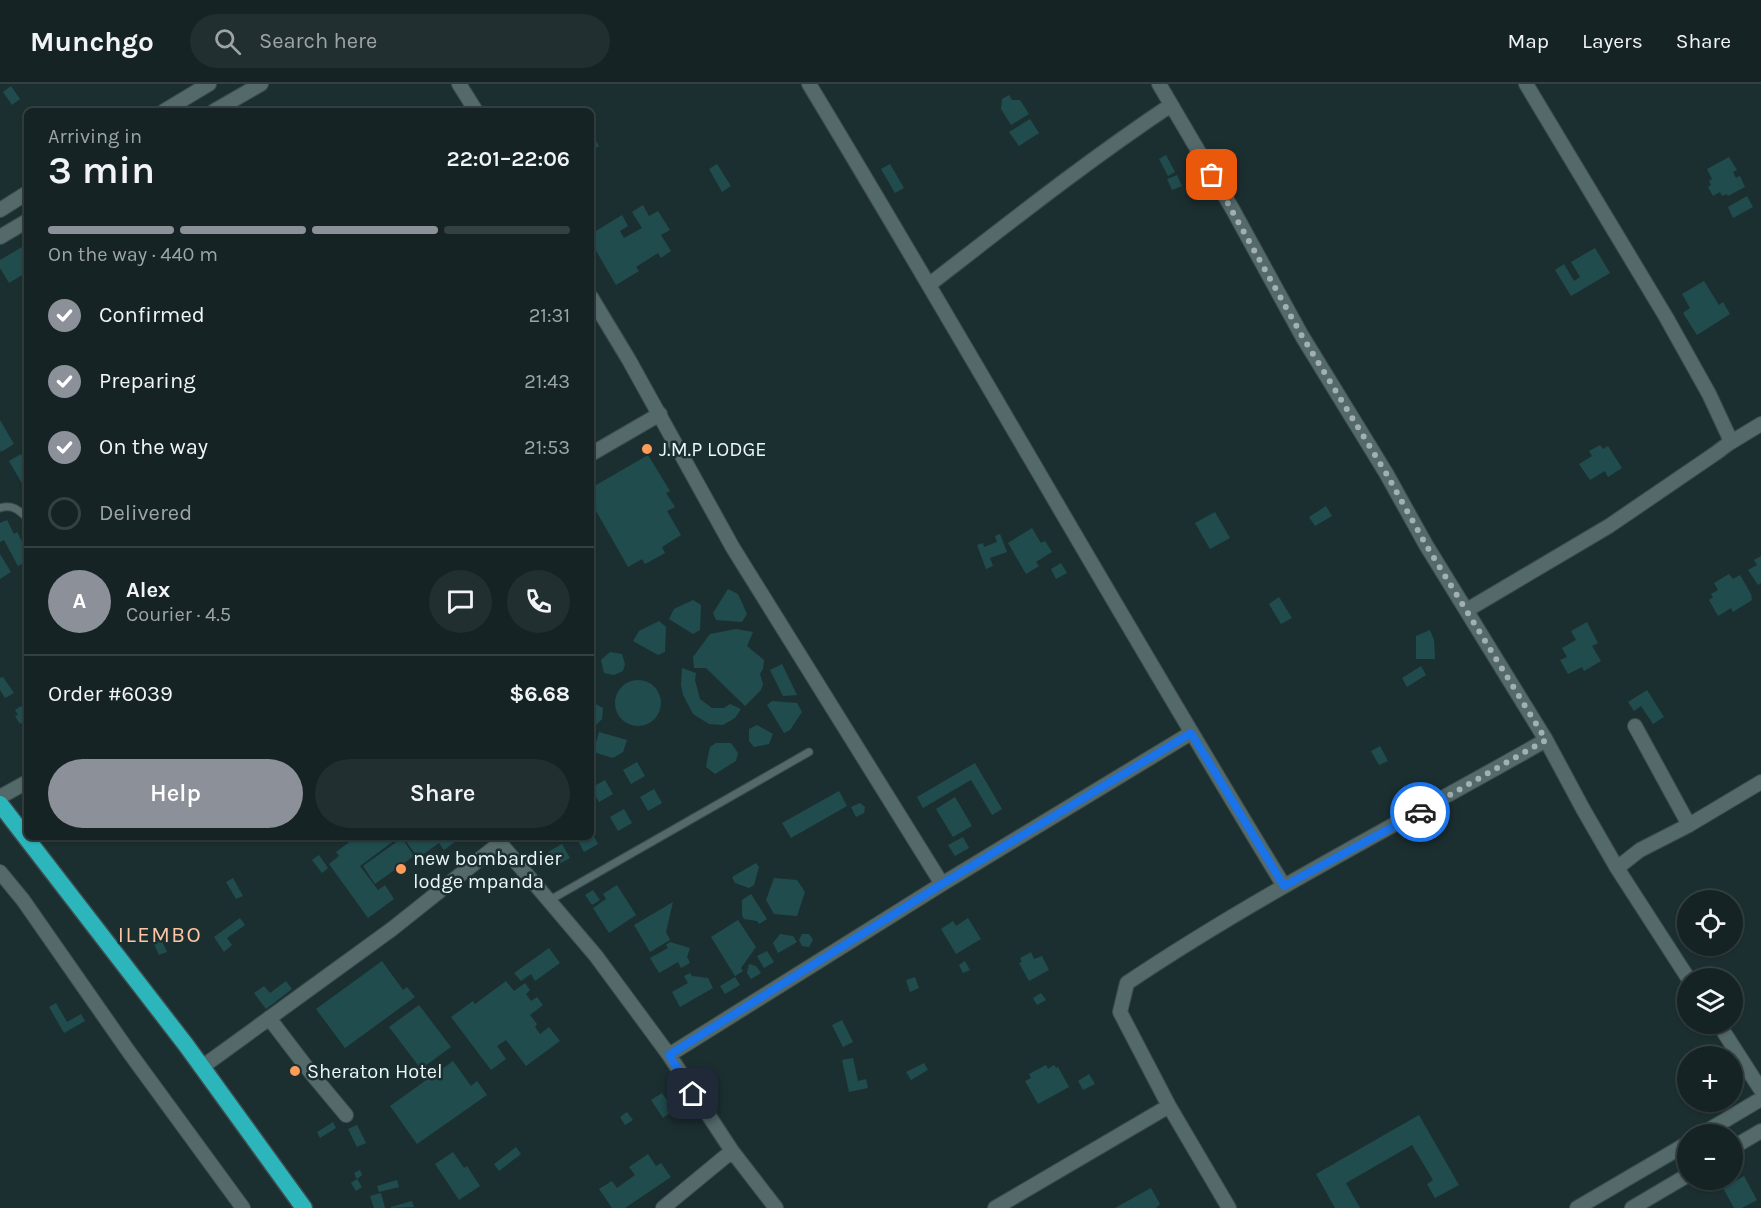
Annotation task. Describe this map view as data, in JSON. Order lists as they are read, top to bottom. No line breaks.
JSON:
{"districts":["ILEMBO"],"places":["J.M.P LODGE","new bombardier lodge mpanda","Sheraton Hotel"],"page":{"header":"Munchgo","search":"Search here","nav":["Map","Layers","Share"],"heading":["3 min","Arriving in","22:01–22:06"],"panel":["Alex","Courier · 4.5","Order #6039","$6.68"],"bar":"On the way · 440 m","list":[["Confirmed","21:31"],["Preparing","21:43"],["On the way","21:53"],"Delivered"],"round":"A","buttons":["Help","Share"],"map_buttons":["+","−"]}}
